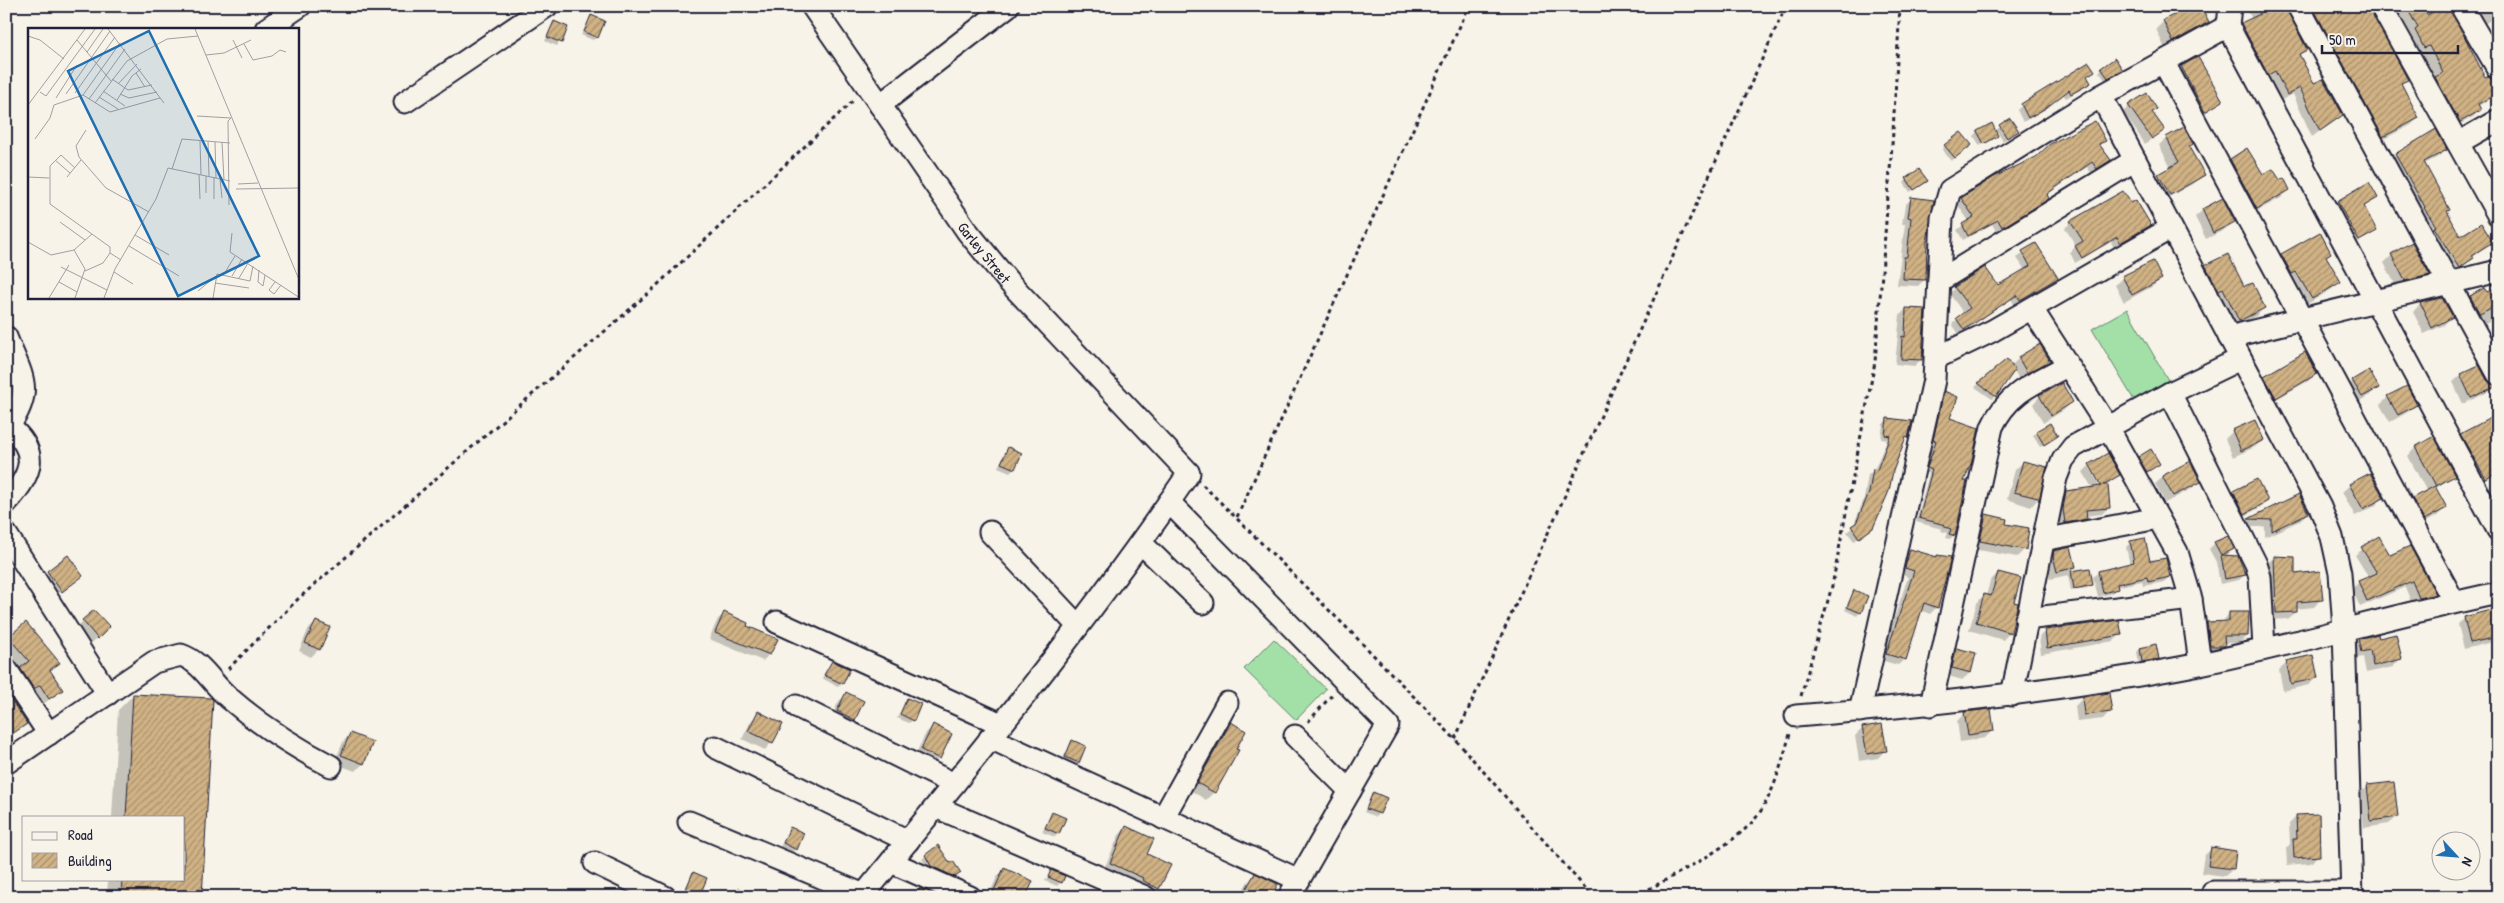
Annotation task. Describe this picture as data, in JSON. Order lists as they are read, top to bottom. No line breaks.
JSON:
{"streets":{"street":["Garley Street"]},"legend":["Road","Building"],"scale_bar":"50 m","north":"bottom right"}
